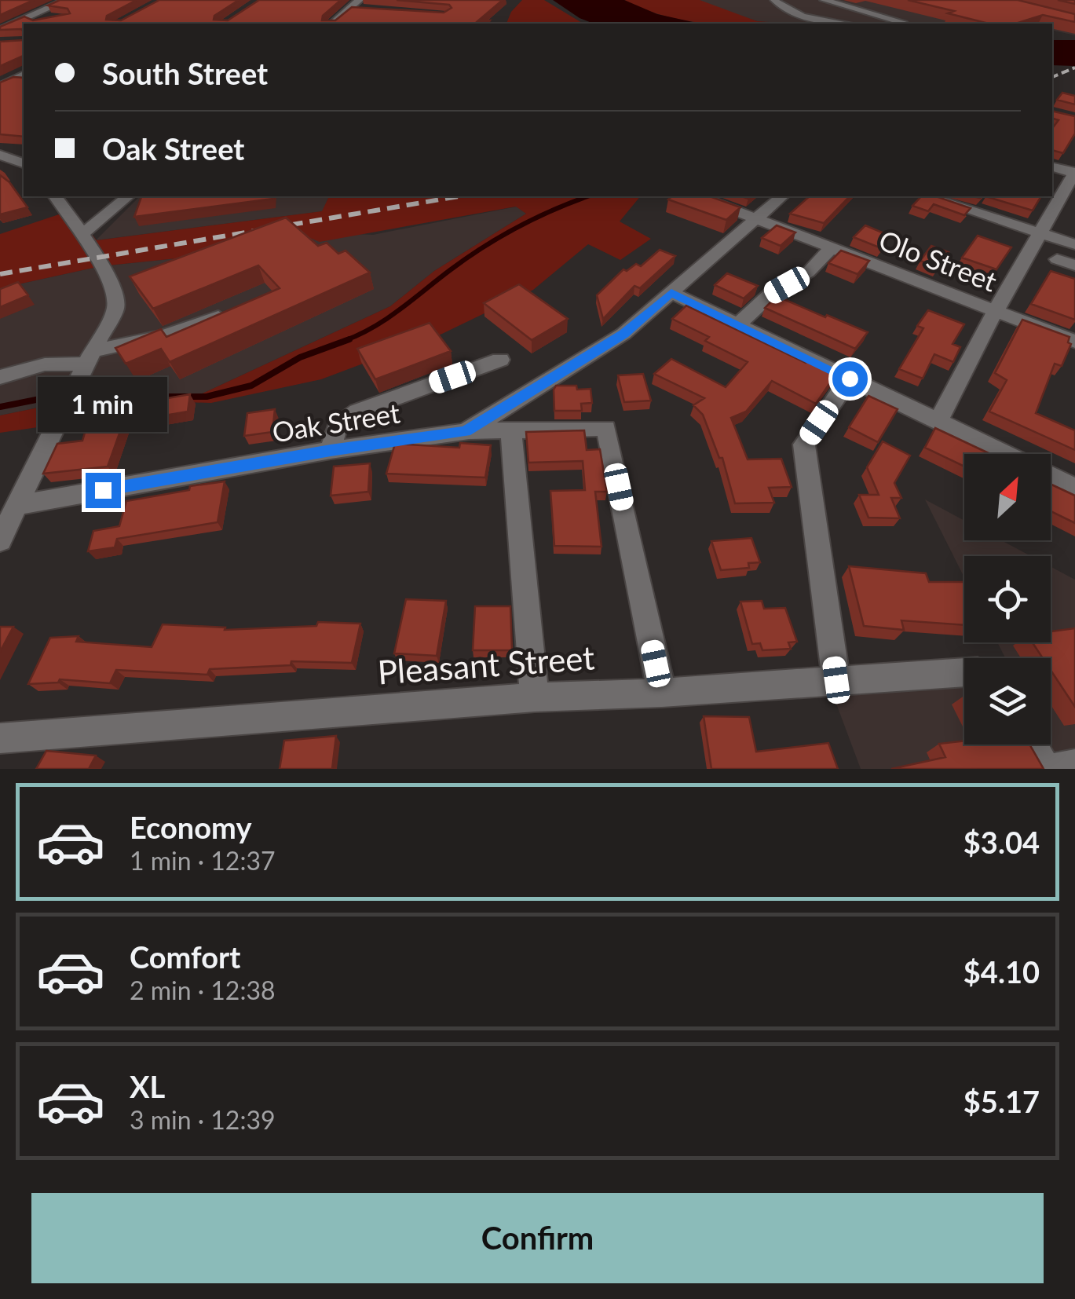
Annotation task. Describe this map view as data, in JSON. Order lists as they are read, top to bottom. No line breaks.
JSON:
{"streets":{"street":["Olo Street","Oak Street","Pleasant Street"]},"crossings":[["Olo Street","Oak Street"]],"north":"top right","page":{"banner":["South Street","Oak Street"],"bubble":"1 min","list":[{"name":"Economy","note":"1 min · 12:37","value":"$3.04"},{"name":"Comfort","note":"2 min · 12:38","value":"$4.10"},{"name":"XL","note":"3 min · 12:39","value":"$5.17"}],"buttons":"Confirm"}}
